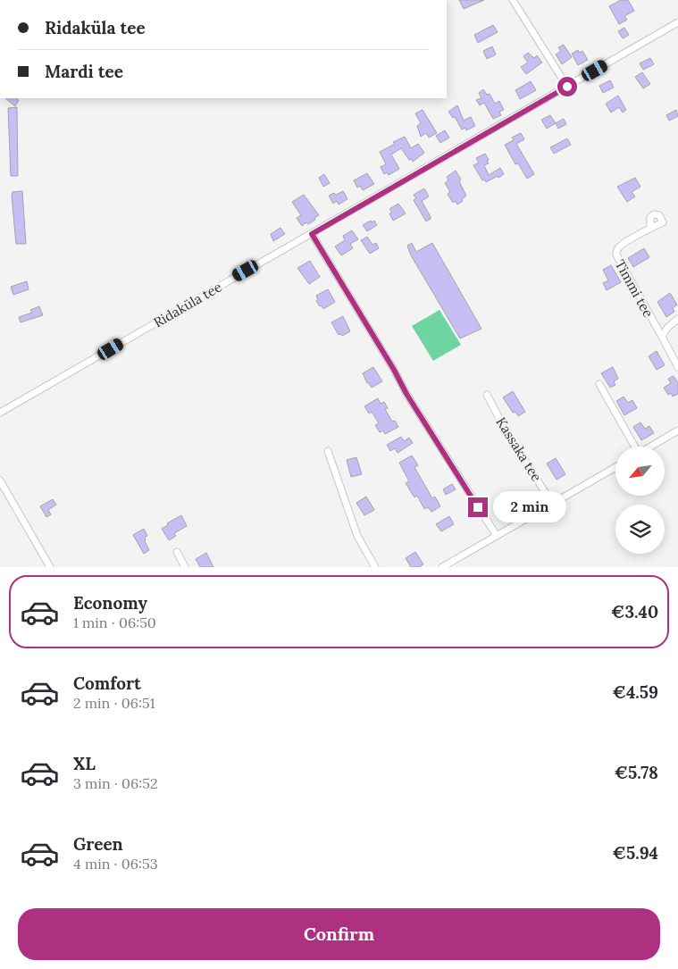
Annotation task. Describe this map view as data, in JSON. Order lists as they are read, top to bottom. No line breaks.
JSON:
{"streets":{"street":["Timmi tee","Ridaküla tee","Kassaka tee"]},"north":"bottom left","page":{"banner":["Ridaküla tee","Mardi tee"],"bubble":"2 min","list":[{"name":"Economy","note":"1 min · 06:50","value":"€3.40"},{"name":"Comfort","note":"2 min · 06:51","value":"€4.59"},{"name":"XL","note":"3 min · 06:52","value":"€5.78"},{"name":"Green","note":"4 min · 06:53","value":"€5.94"}],"buttons":"Confirm"}}
